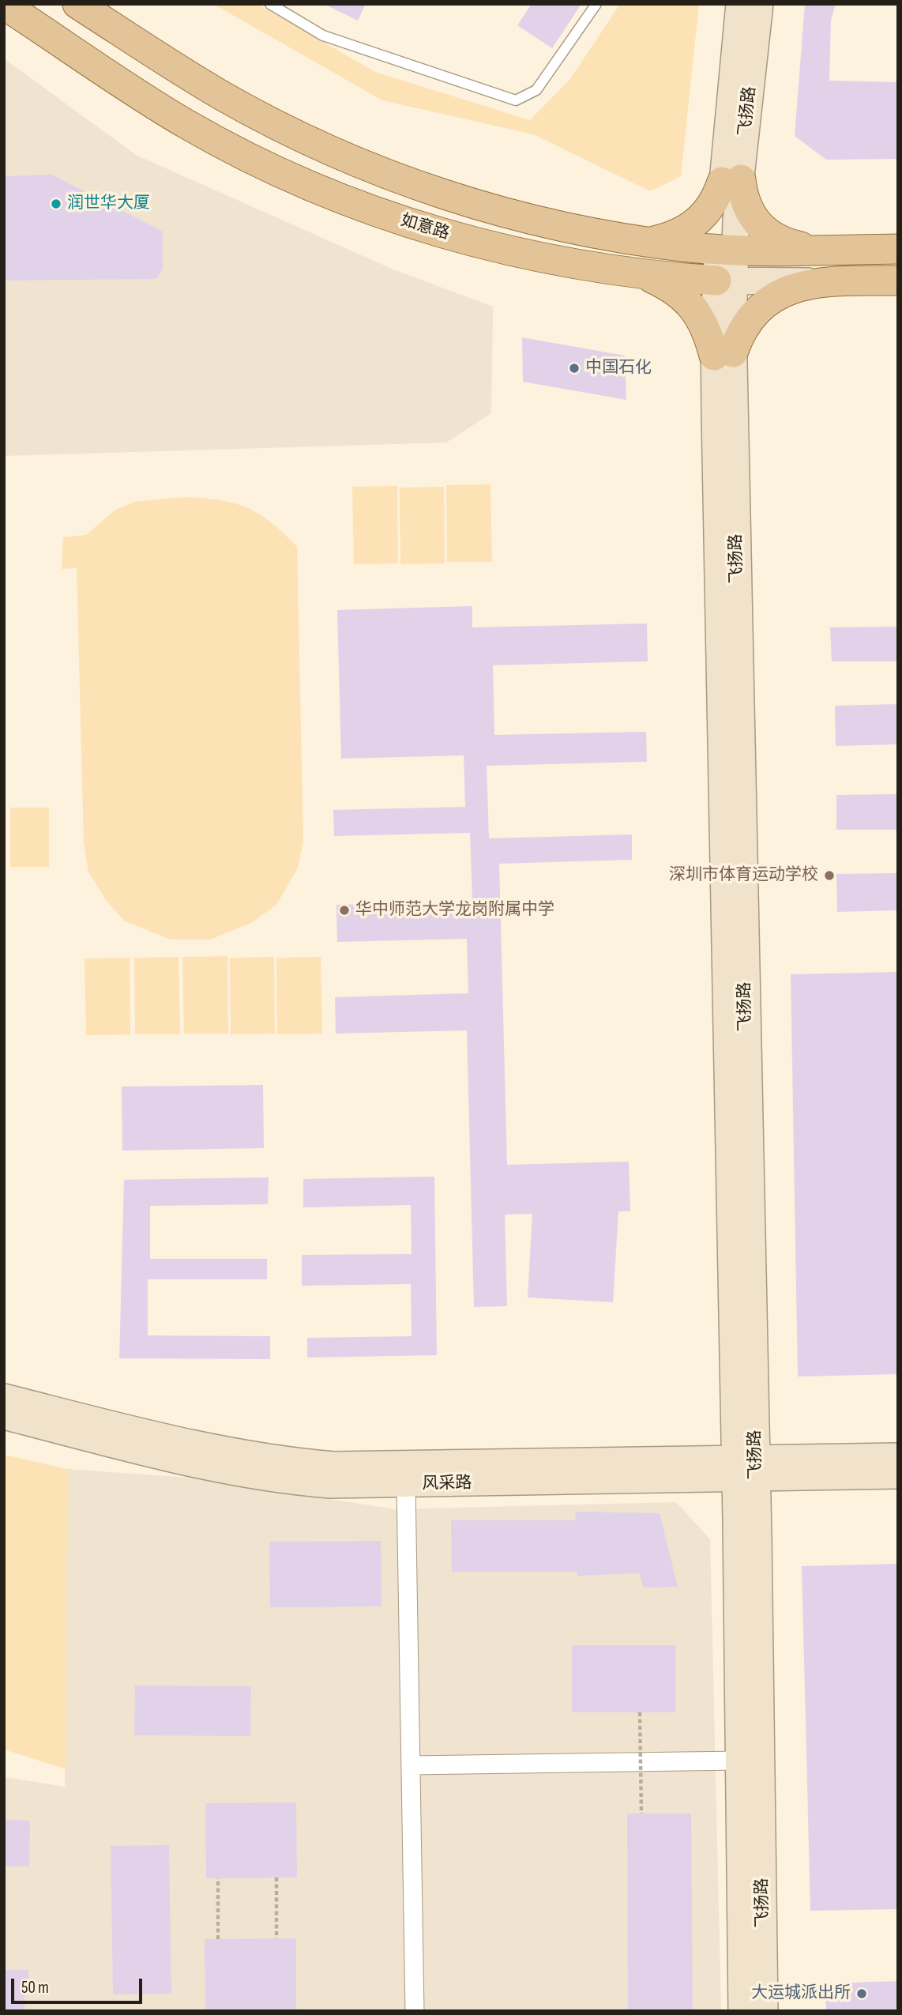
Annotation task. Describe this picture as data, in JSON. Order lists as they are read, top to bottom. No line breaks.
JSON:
{"streets":{"main road":["如意路"],"street":["飞扬路","风采路"]},"crossings":[["飞扬路","如意路"],["飞扬路","风采路"]],"places":["润世华大厦","中国石化","深圳市体育运动学校","华中师范大学龙岗附属中学","大运城派出所"],"scale_bar":"50 m"}
